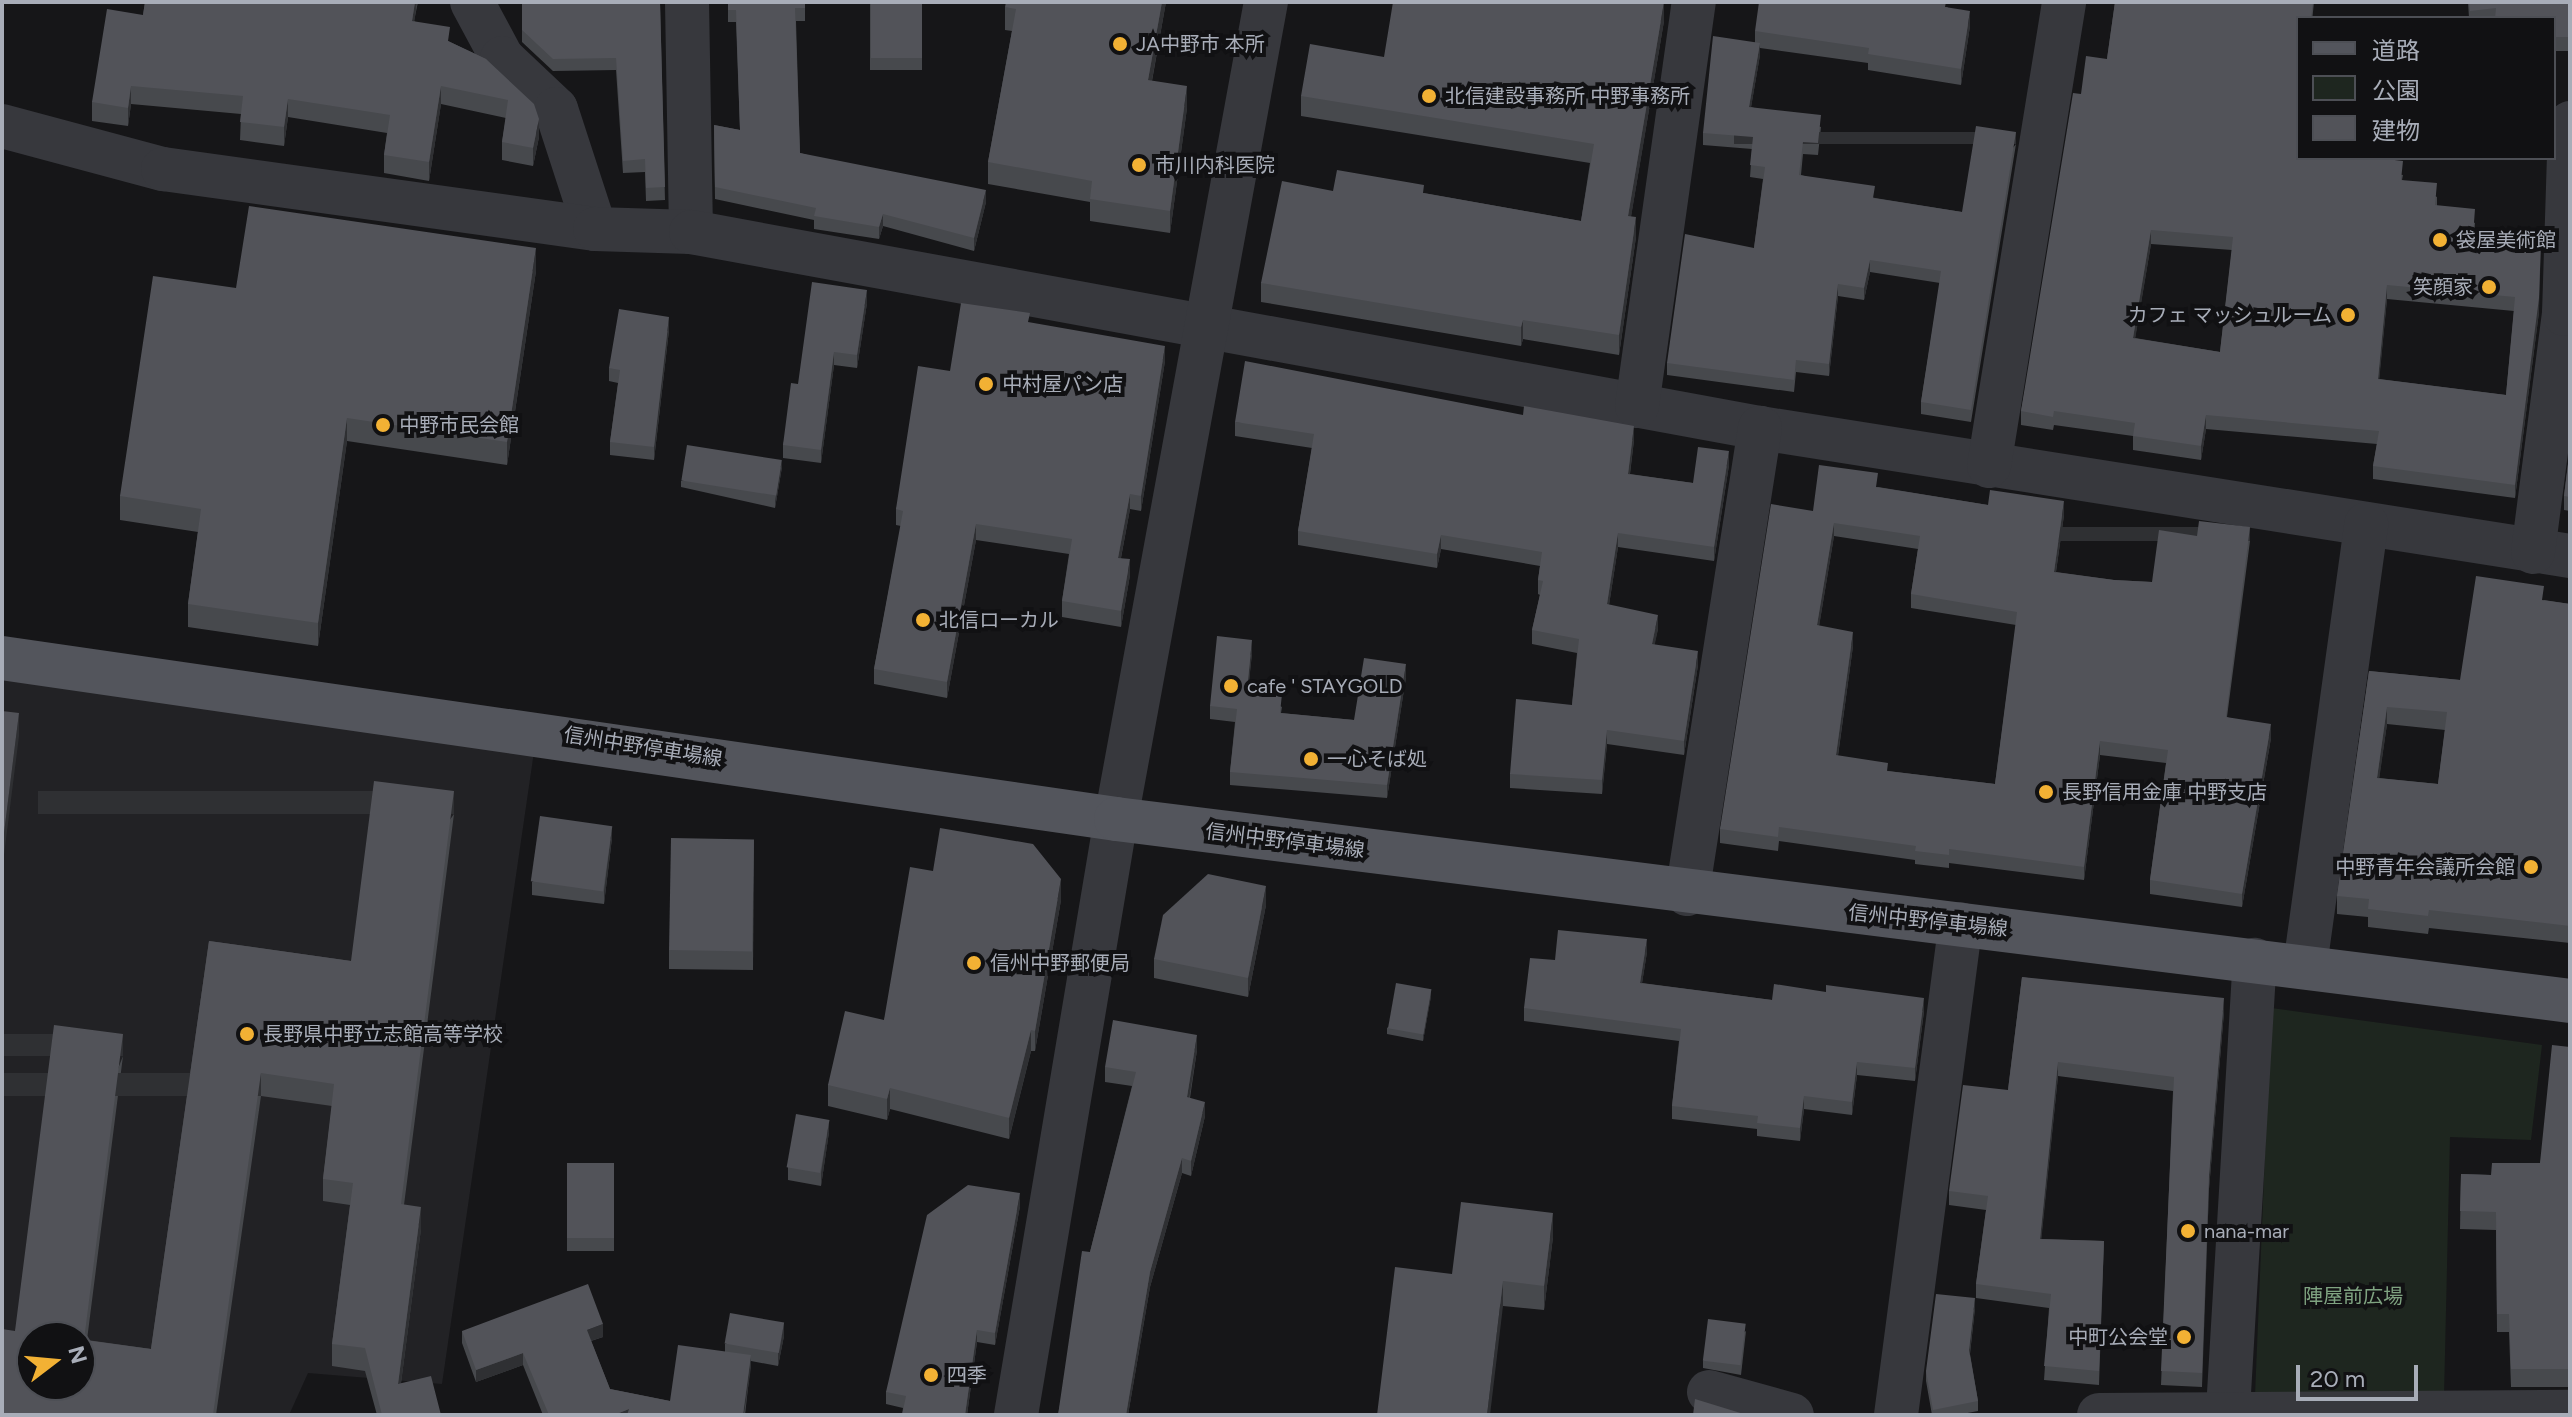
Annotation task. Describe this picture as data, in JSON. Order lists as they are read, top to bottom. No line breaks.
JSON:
{"streets":{"main road":["信州中野停車場線"]},"parks":["陣屋前広場"],"places":["JA中野市 本所","北信建設事務所 中野事務所","市川内科医院","袋屋美術館","笑顔家","カフェ マッシュルーム","中村屋パン店","中野市民会館","北信ローカル","cafe ' STAYGOLD","一心そば処","長野信用金庫 中野支店","中野青年会議所会館","信州中野郵便局","長野県中野立志館高等学校","nana-mar","中町公会堂","四季"],"legend":["道路","公園","建物"],"scale_bar":"20 m","north":"right"}
